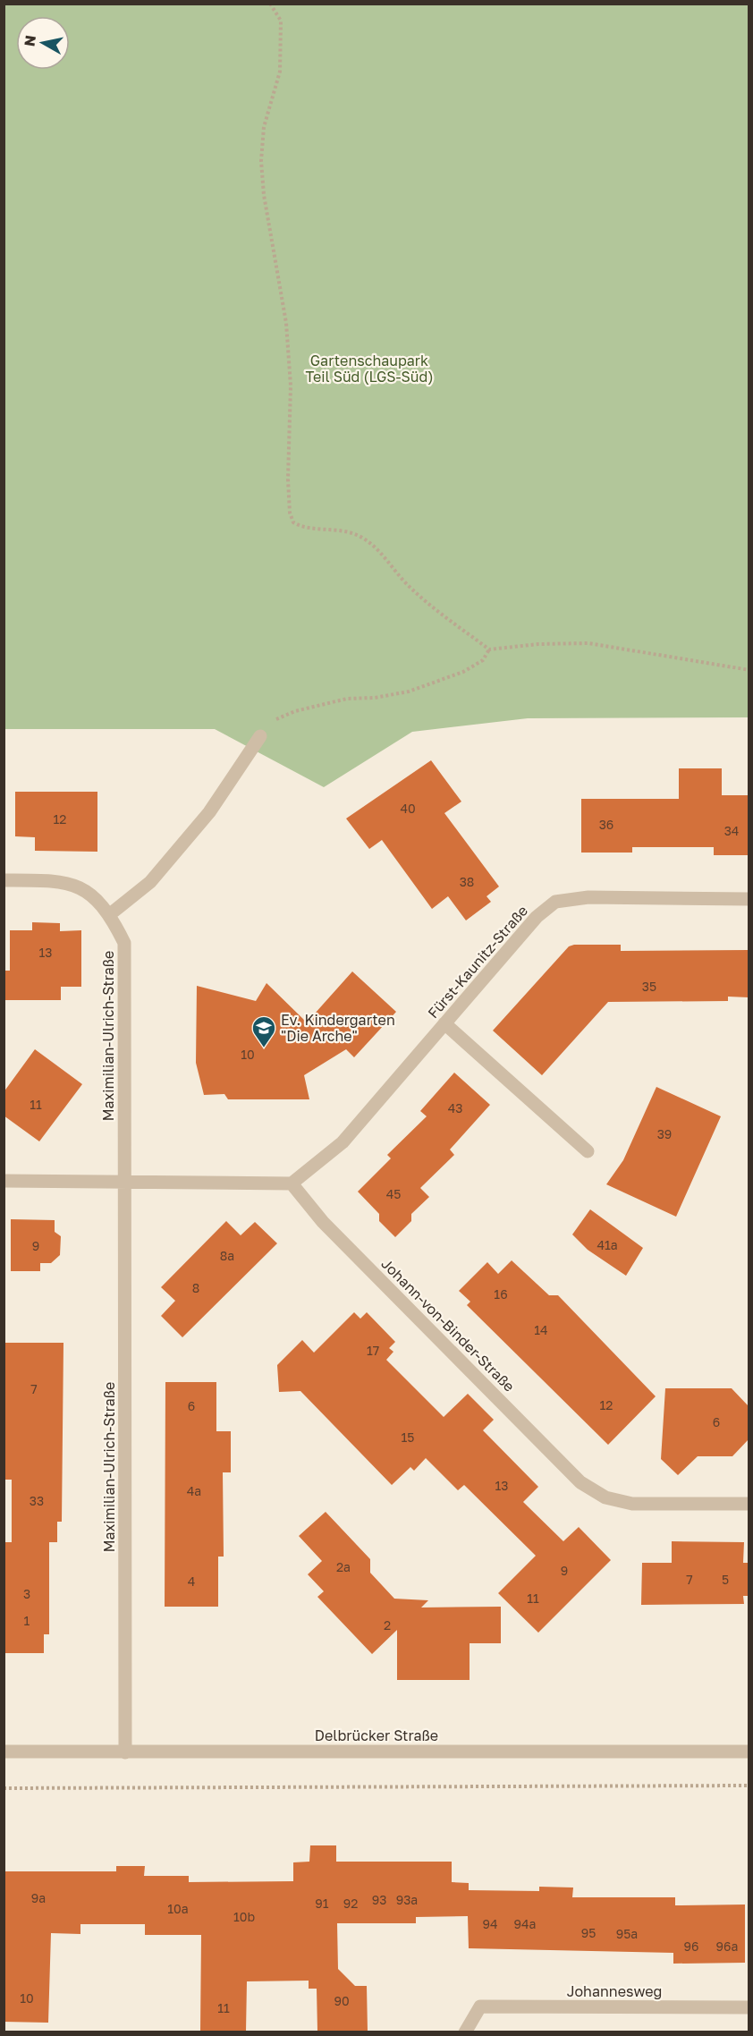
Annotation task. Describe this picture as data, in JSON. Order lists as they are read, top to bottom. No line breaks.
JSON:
{"streets":{"street":["Fürst-Kaunitz-Straße","Maximilian-Ulrich-Straße","Johann-von-Binder-Straße","Delbrücker Straße","Johannesweg"]},"crossings":[["Fürst-Kaunitz-Straße","Johann-von-Binder-Straße"],["Maximilian-Ulrich-Straße","Delbrücker Straße"]],"parks":["Gartenschaupark Teil Süd (LGS-Süd)"],"places":{"school or university":["Ev. Kindergarten \"Die Arche\""]},"house_numbers":["40","12","36","34","38","13","35","10","11","43","39","45","41a","9","8a","8","16","14","17","7","12","6","6","15","13","4a","33","2a","9","7","5","4","3","11","1","2","9a","93","93a","91","92","10a","10b","94","94a","95","95a","96","96a","10","90","11"],"north":"left"}
